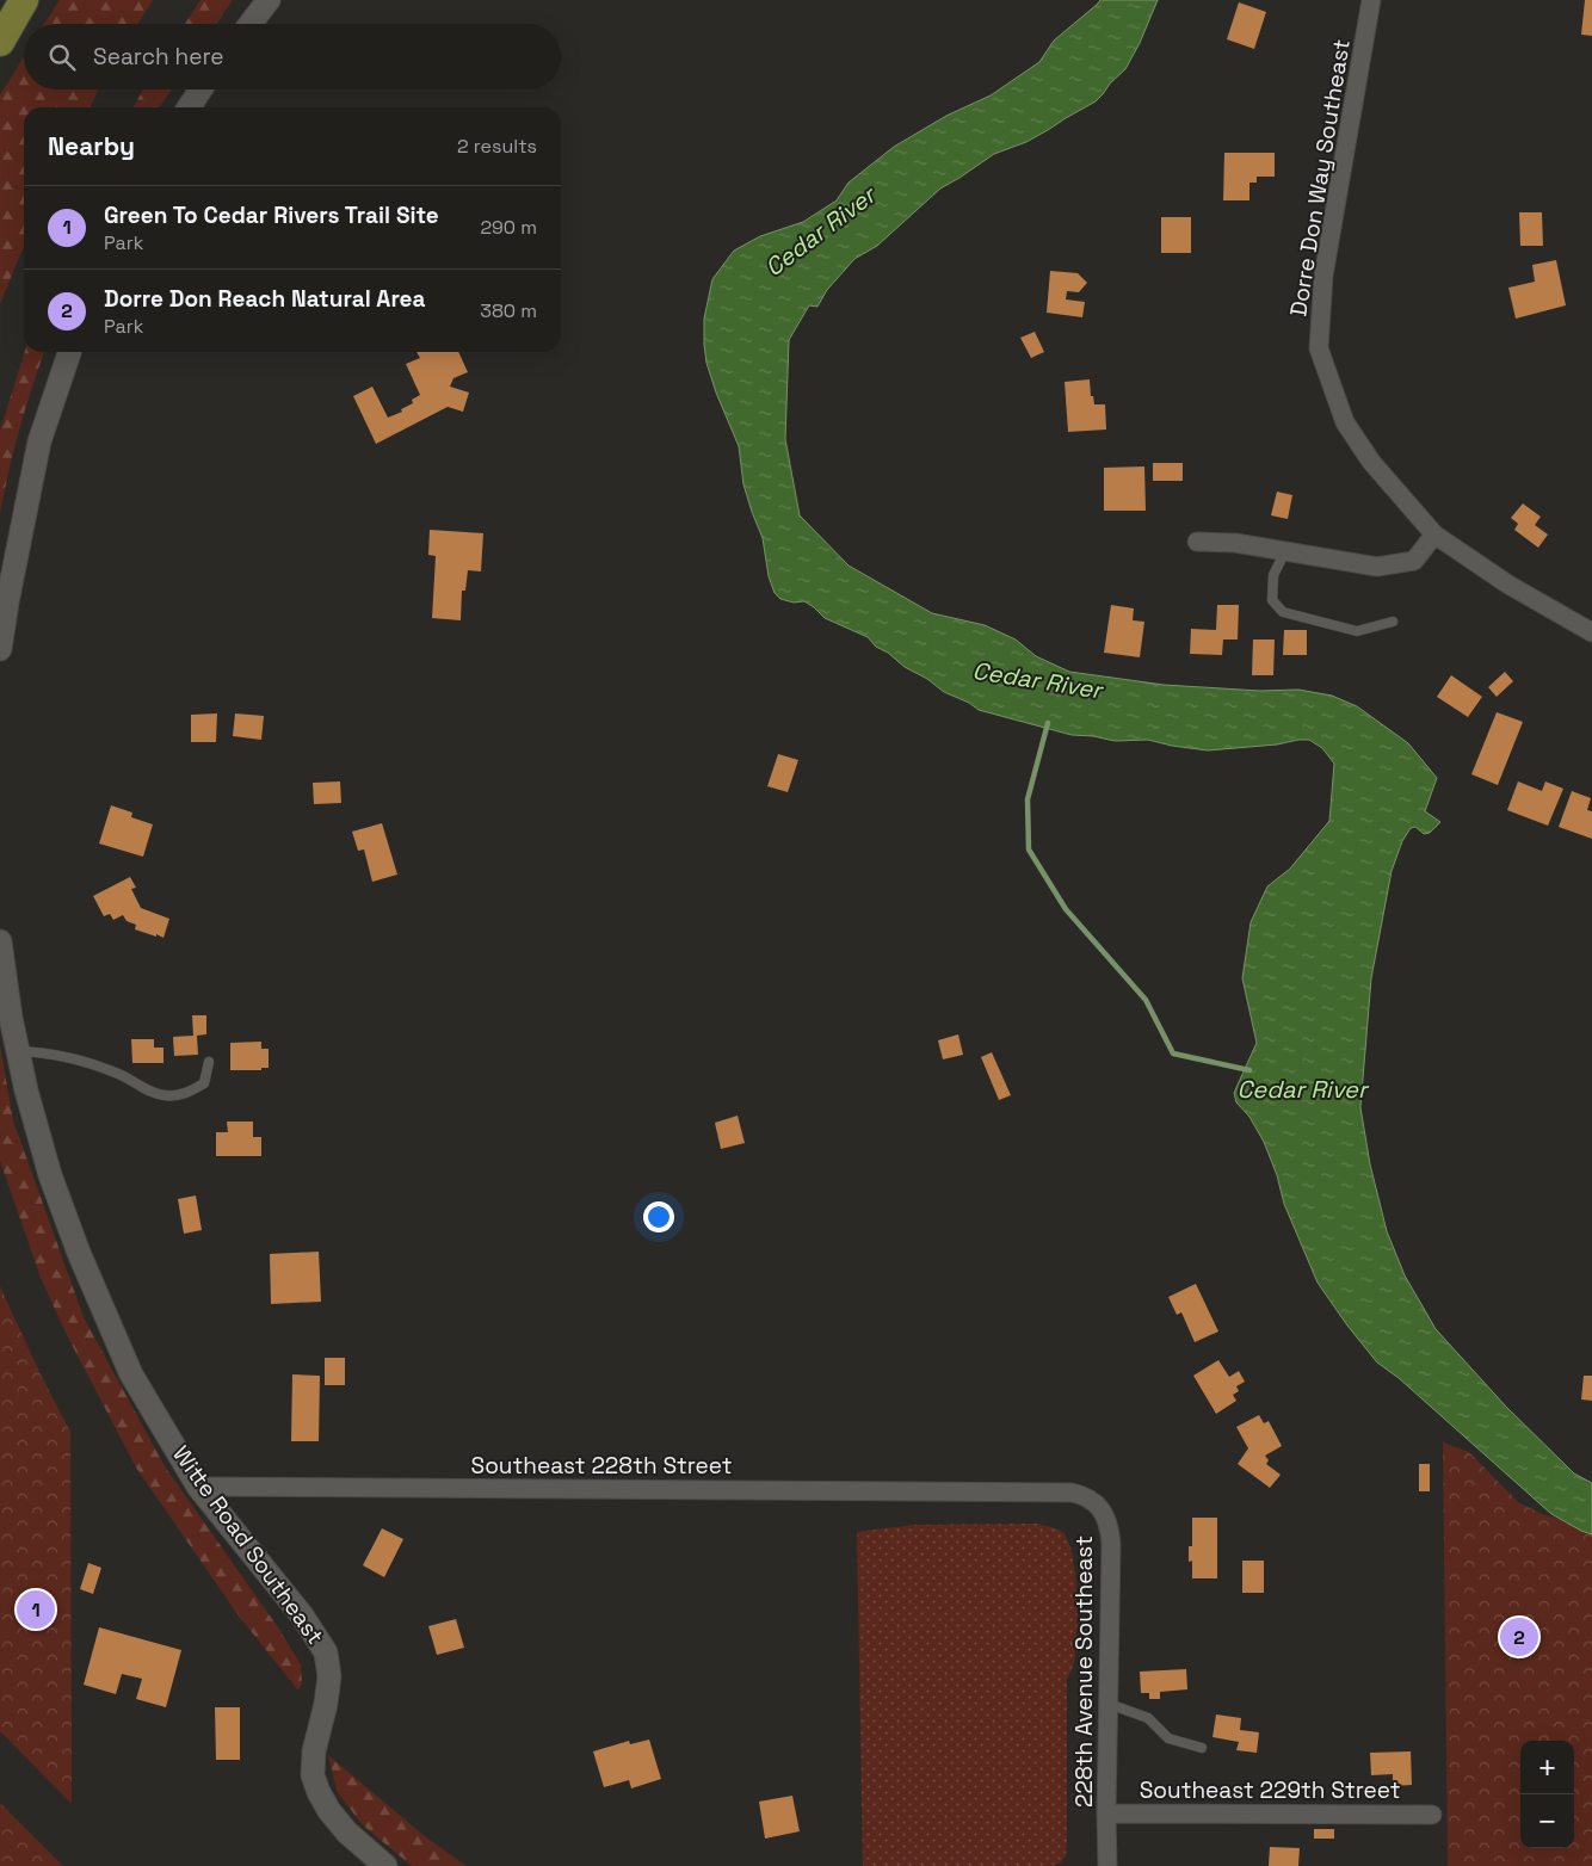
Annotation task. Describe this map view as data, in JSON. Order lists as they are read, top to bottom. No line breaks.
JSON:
{"streets":{"street":["Dorre Don Way Southeast","Southeast 228th Street","Witte Road Southeast","228th Avenue Southeast","Southeast 229th Street"]},"crossings":[["Southeast 228th Street","Witte Road Southeast"],["Southeast 228th Street","228th Avenue Southeast"],["228th Avenue Southeast","Southeast 229th Street"]],"water":["Cedar River"],"page":{"search":"Search here","heading":["Nearby","2 results"],"list":[{"mark":"1","name":"Green To Cedar Rivers Trail Site","note":"Park","value":"290 m"},{"mark":"2","name":"Dorre Don Reach Natural Area","note":"Park","value":"380 m"}],"pins":["1","2"],"map_buttons":["+","−"]}}
